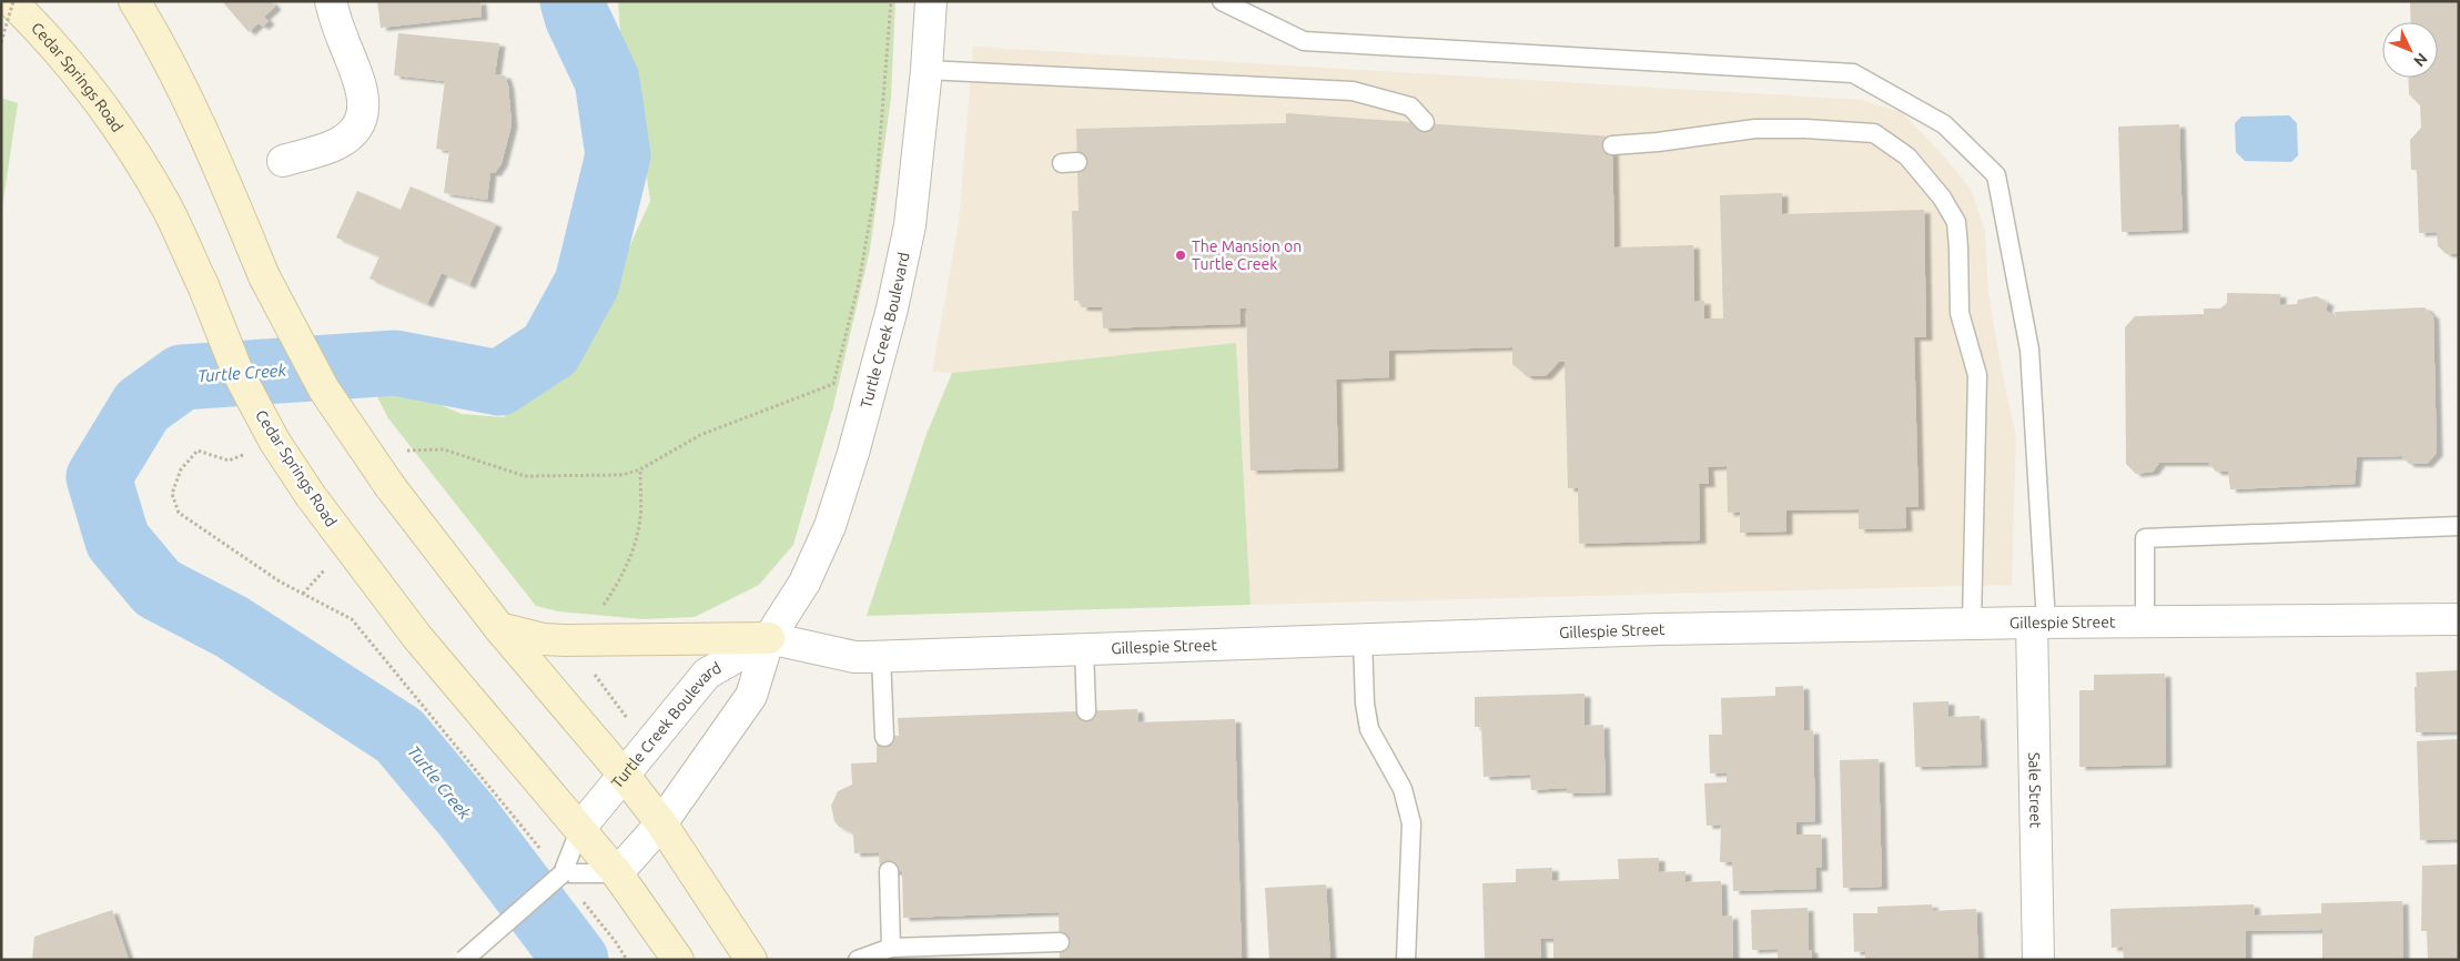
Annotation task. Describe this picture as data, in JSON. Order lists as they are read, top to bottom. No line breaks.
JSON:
{"streets":{"main road":["Cedar Springs Road"],"street":["Turtle Creek Boulevard","Gillespie Street","Sale Street"]},"crossings":[["Cedar Springs Road","Turtle Creek Boulevard"],["Turtle Creek Boulevard","Gillespie Street"],["Gillespie Street","Sale Street"]],"water":["Turtle Creek"],"places":["The Mansion on Turtle Creek"],"north":"bottom right"}
